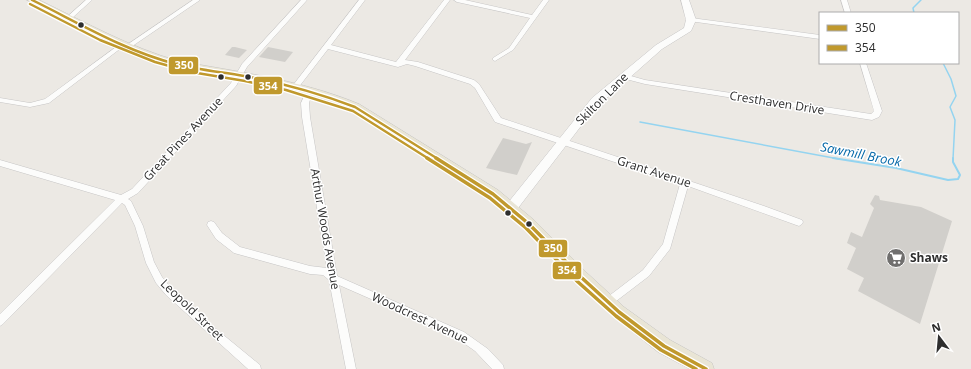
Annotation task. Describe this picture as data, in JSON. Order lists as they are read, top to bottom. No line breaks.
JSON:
{"streets":{"street":["Skilton Lane","Cresthaven Drive","Great Pines Avenue","Grant Avenue","Arthur Woods Avenue","Leopold Street","Woodcrest Avenue"]},"crossings":[["Skilton Lane","Cresthaven Drive"],["Skilton Lane","Grant Avenue"],["Great Pines Avenue","Leopold Street"],["Arthur Woods Avenue","Woodcrest Avenue"]],"water":["Sawmill Brook"],"places":{"supermarket":["Shaws"]},"lines":["transit line 350","transit line 354"],"legend":["350","354"],"north":"top"}
